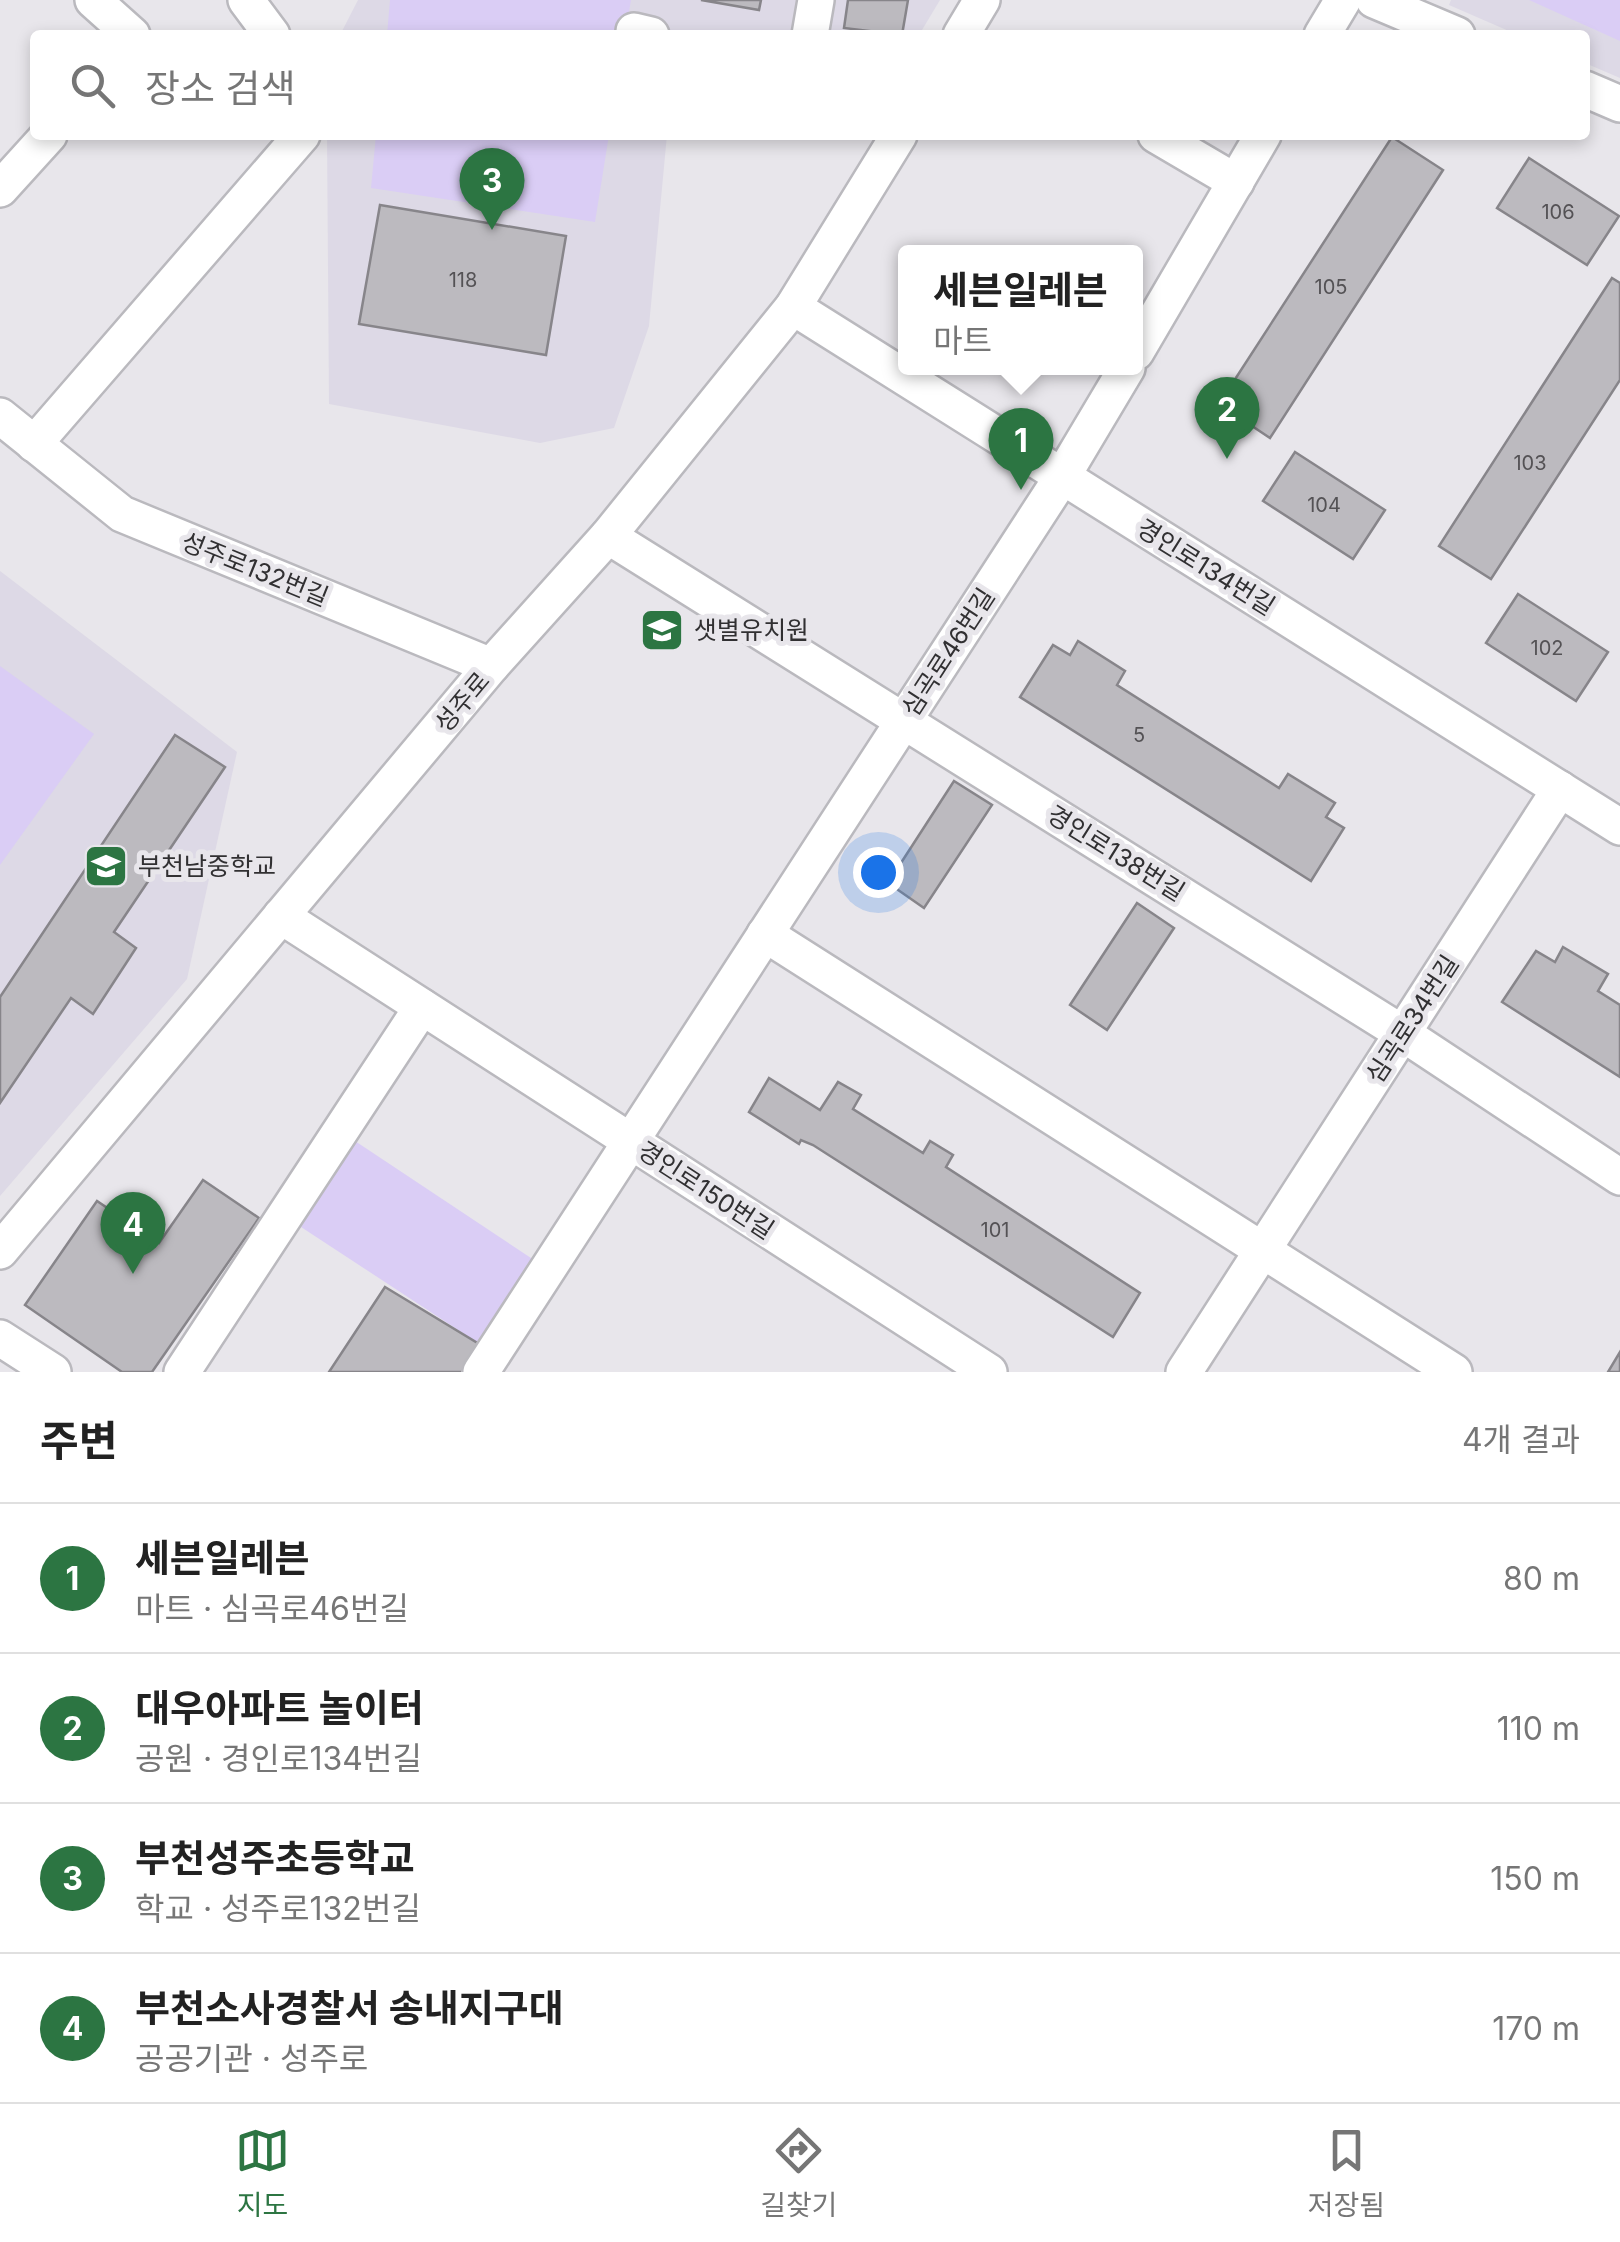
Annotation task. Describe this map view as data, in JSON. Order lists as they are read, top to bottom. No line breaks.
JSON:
{"streets":{"street":["경인로134번길","성주로132번길","심곡로46번길","성주로","경인로138번길","심곡로34번길","경인로150번길"]},"crossings":[["경인로134번길","심곡로46번길"],["경인로134번길","성주로"],["경인로134번길","심곡로34번길"],["성주로132번길","성주로"],["심곡로46번길","경인로138번길"],["심곡로46번길","경인로150번길"],["성주로","경인로138번길"],["성주로","경인로150번길"],["경인로138번길","심곡로34번길"]],"places":{"school or university":["샛별유치원","부천남중학교"]},"house_numbers":["106","118","105","103","104","102","5","101"],"page":{"search":"장소 검색","pins":["3","2","1","4"],"popup":["세븐일레븐","마트"],"heading":["주변","4개 결과"],"list":[{"mark":"1","name":"세븐일레븐","note":"마트 · 심곡로46번길","value":"80 m"},{"mark":"2","name":"대우아파트 놀이터","note":"공원 · 경인로134번길","value":"110 m"},{"mark":"3","name":"부천성주초등학교","note":"학교 · 성주로132번길","value":"150 m"},{"mark":"4","name":"부천소사경찰서 송내지구대","note":"공공기관 · 성주로","value":"170 m"}],"nav":["지도","길찾기","저장됨"]}}
